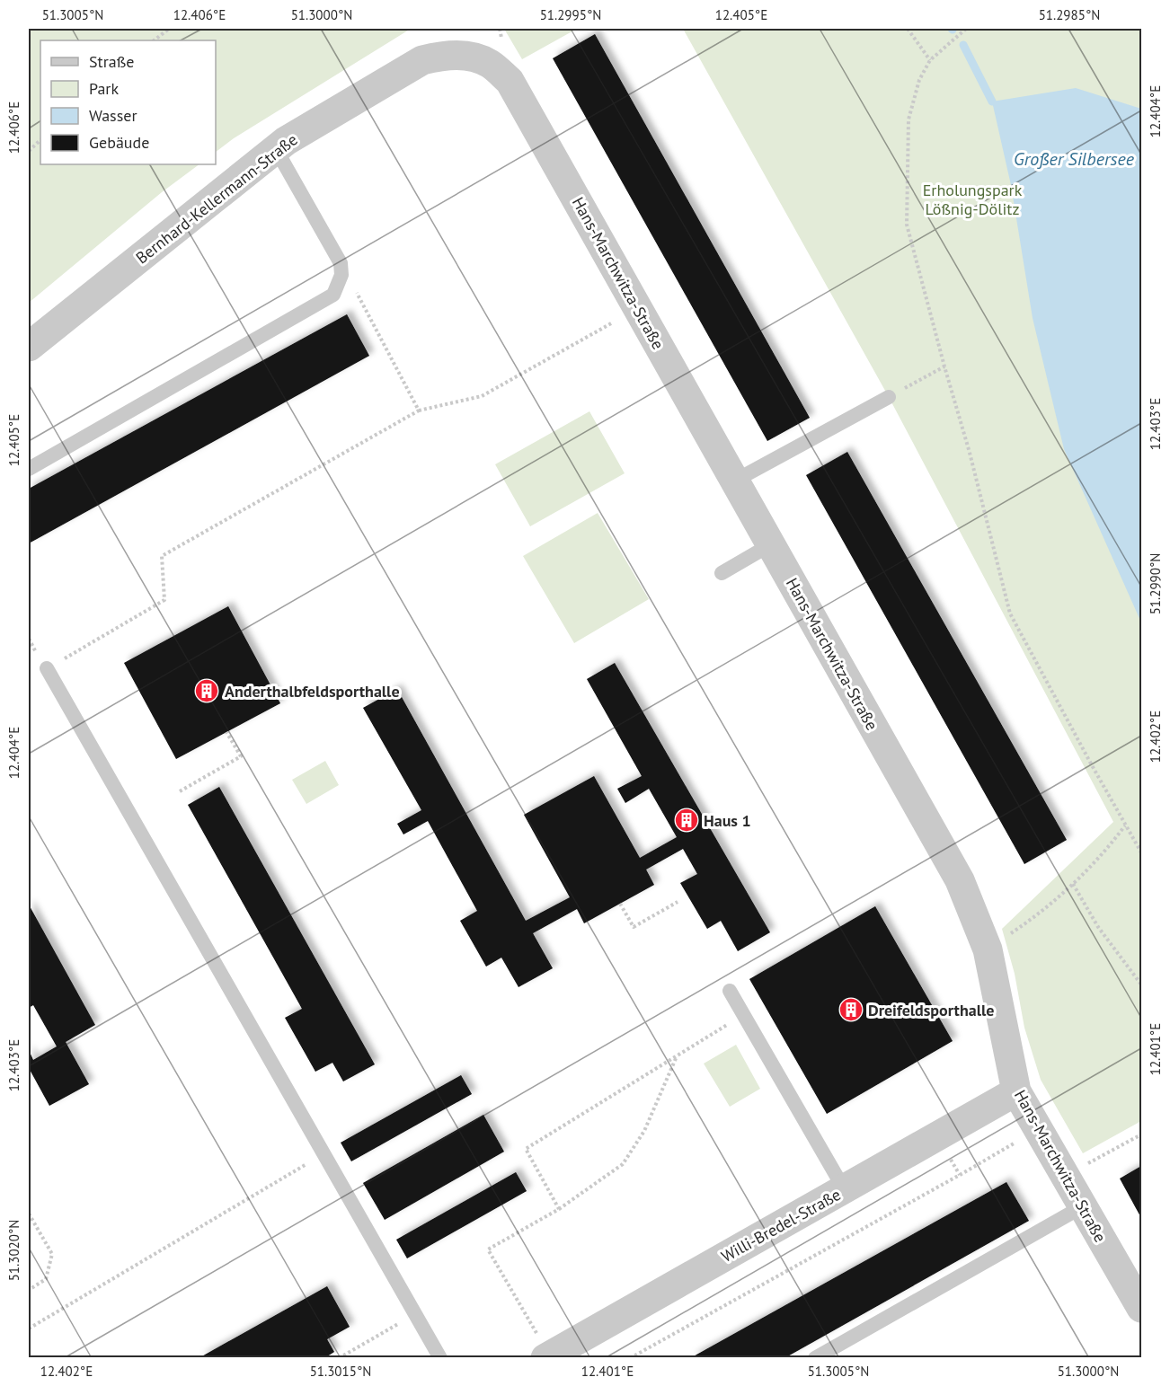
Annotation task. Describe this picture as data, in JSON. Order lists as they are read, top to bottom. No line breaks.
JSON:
{"streets":{"street":["Bernhard-Kellermann-Straße","Hans-Marchwitza-Straße","Willi-Bredel-Straße"]},"crossings":[["Bernhard-Kellermann-Straße","Hans-Marchwitza-Straße"],["Hans-Marchwitza-Straße","Willi-Bredel-Straße"]],"water":["Großer Silbersee"],"parks":["Erholungspark Lößnig-Dölitz"],"places":{"building":["Anderthalbfeldsporthalle","Haus 1","Dreifeldsporthalle"]},"legend":["Straße","Park","Wasser","Gebäude"],"coordinates":["51.3005°N","12.406°E","51.3000°N","51.2995°N","12.405°E","51.2985°N","12.404°E","12.403°E","51.2990°N","12.402°E","12.401°E","51.3020°N","51.3015°N"]}
